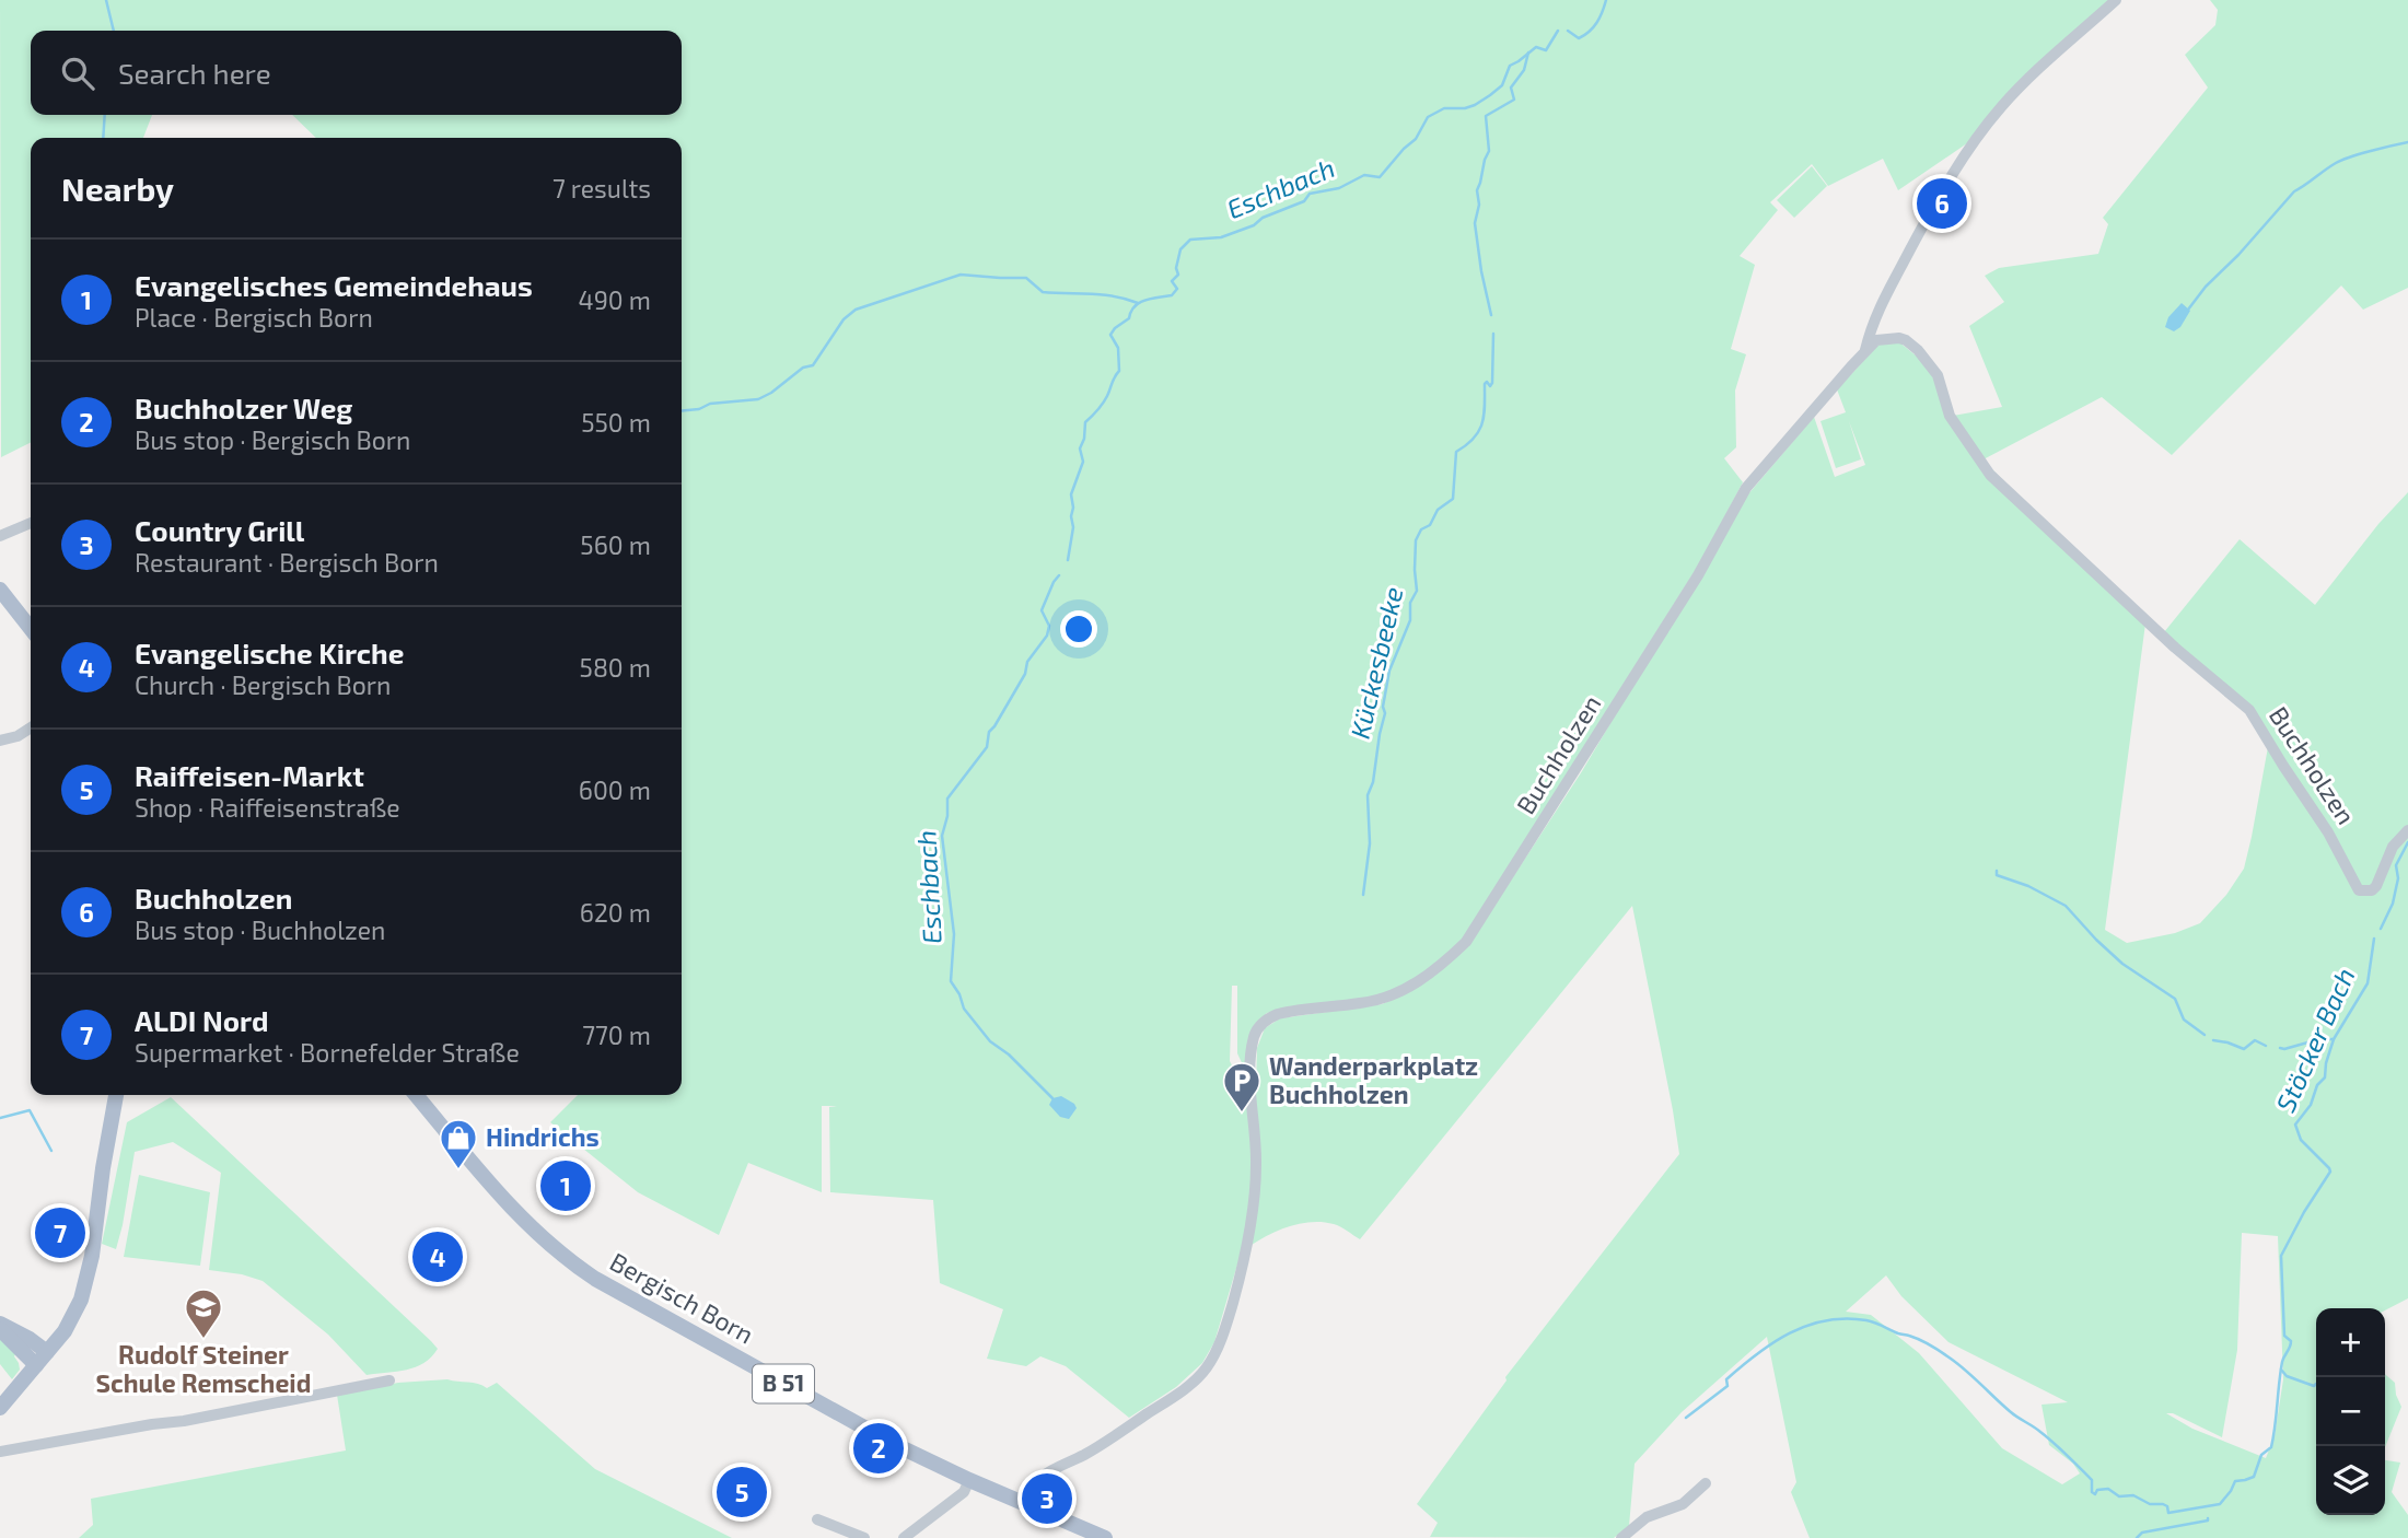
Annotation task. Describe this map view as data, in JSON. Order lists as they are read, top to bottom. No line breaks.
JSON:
{"streets":{"main road":["Bergisch Born","B 51"],"street":["Buchholzen"]},"crossings":[["Buchholzen","Bergisch Born"]],"water":["Eschbach","Kückesbeeke","Stöcker Bach"],"places":{"parking":["Wanderparkplatz Buchholzen"],"shop":["Hindrichs"],"school or university":["Rudolf Steiner Schule Remscheid"]},"page":{"search":"Search here","heading":["Nearby","7 results"],"pins":["6","1","7","4","2","5","3"],"list":[{"mark":"1","name":"Evangelisches Gemeindehaus","note":"Place · Bergisch Born","value":"490 m"},{"mark":"2","name":"Buchholzer Weg","note":"Bus stop · Bergisch Born","value":"550 m"},{"mark":"3","name":"Country Grill","note":"Restaurant · Bergisch Born","value":"560 m"},{"mark":"4","name":"Evangelische Kirche","note":"Church · Bergisch Born","value":"580 m"},{"mark":"5","name":"Raiffeisen-Markt","note":"Shop · Raiffeisenstraße","value":"600 m"},{"mark":"6","name":"Buchholzen","note":"Bus stop · Buchholzen","value":"620 m"},{"mark":"7","name":"ALDI Nord","note":"Supermarket · Bornefelder Straße","value":"770 m"}],"map_buttons":["+","−"]}}
